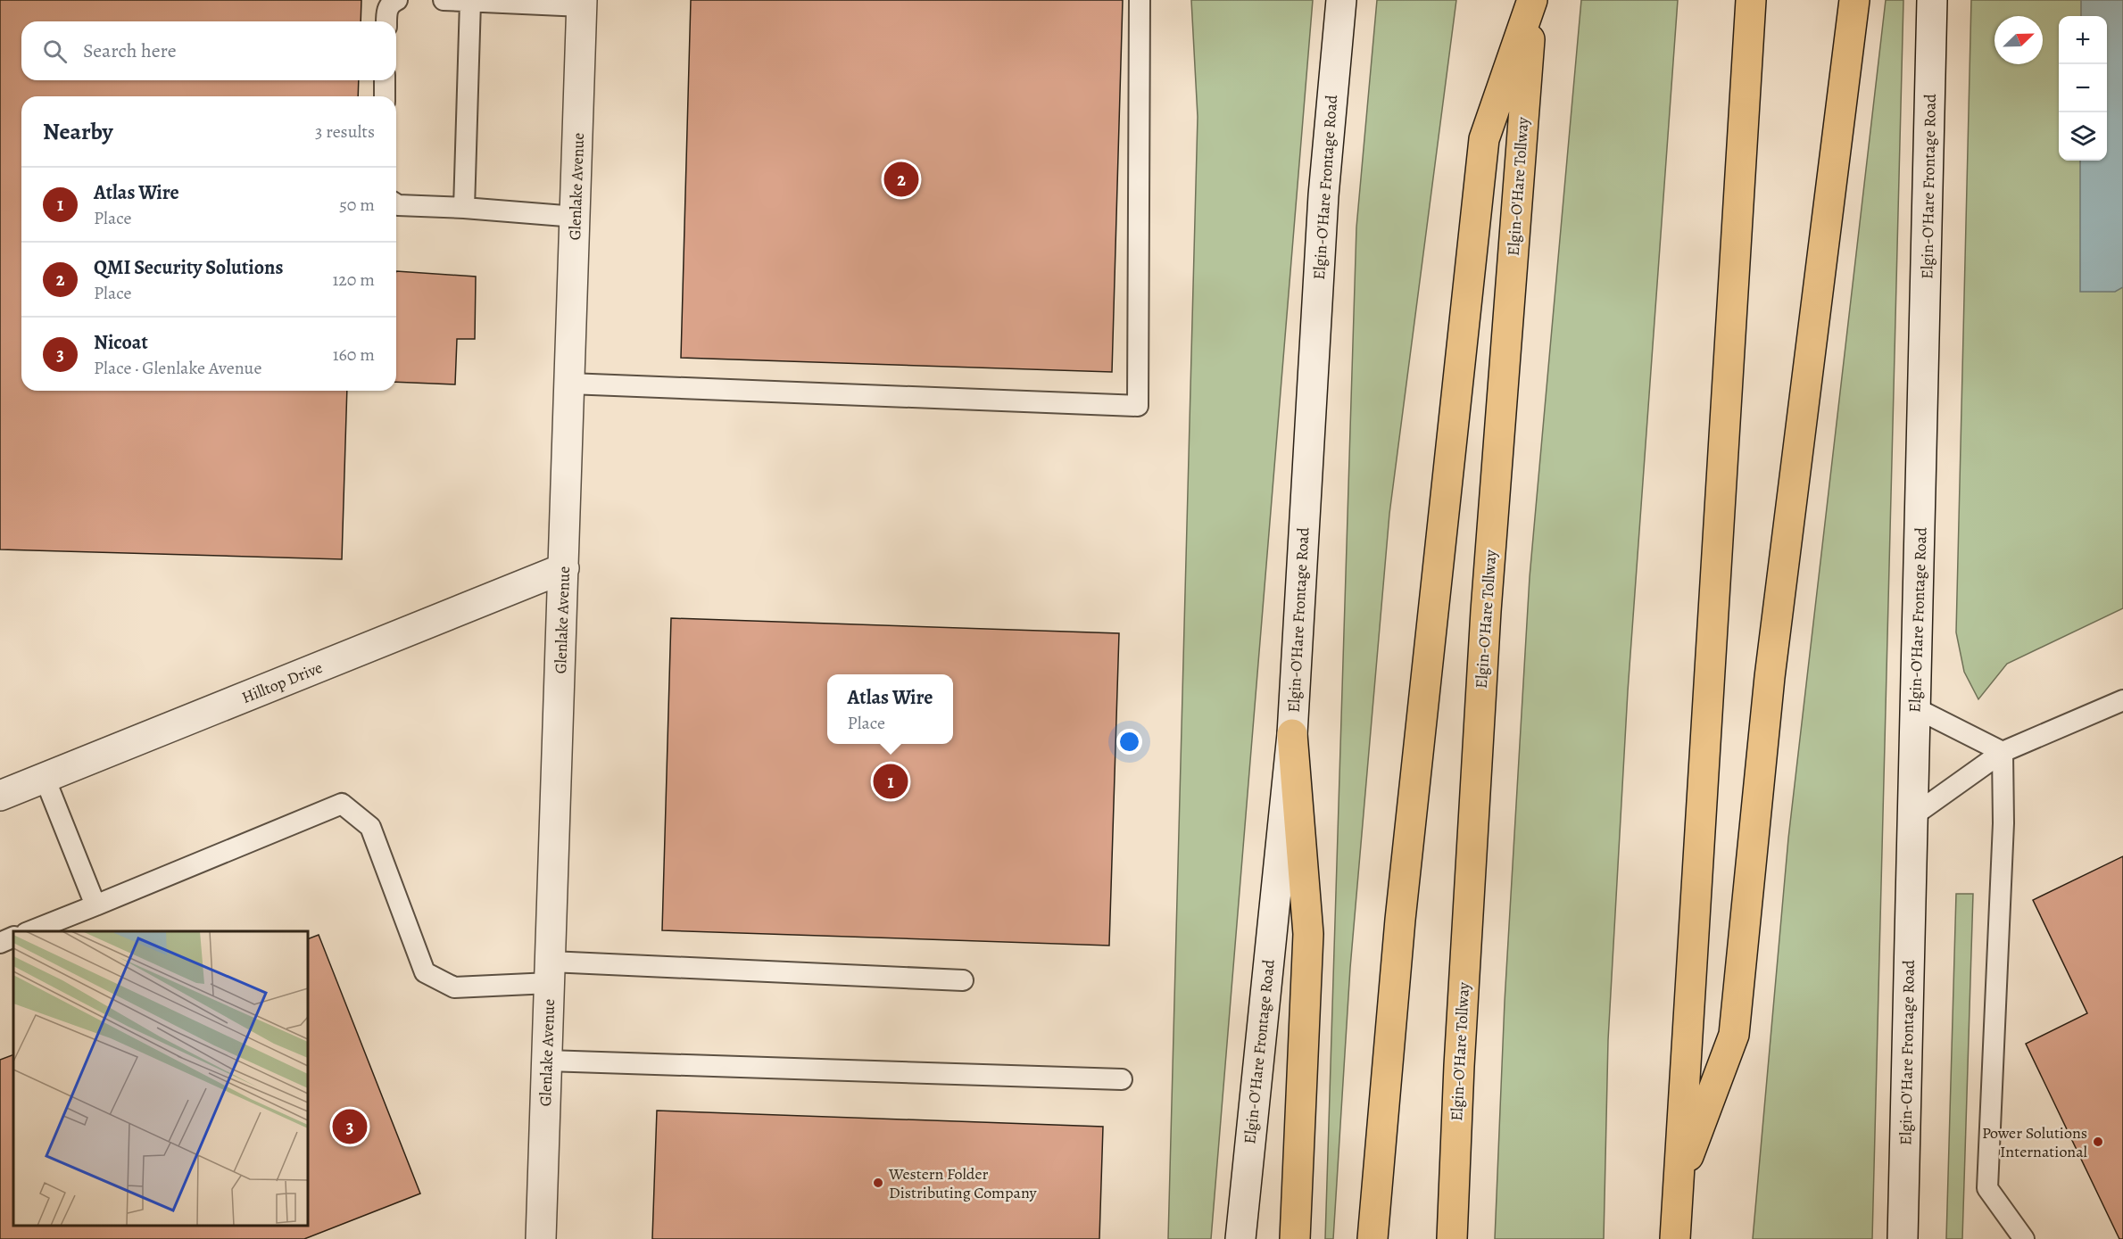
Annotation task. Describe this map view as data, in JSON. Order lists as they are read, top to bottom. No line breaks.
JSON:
{"streets":{"highway":["Elgin-O'Hare Tollway"],"main road":["Glenlake Avenue","Elgin-O'Hare Frontage Road","Hilltop Drive"]},"crossings":[["Glenlake Avenue","Hilltop Drive"]],"places":["Power Solutions International","Western Folder Distributing Company"],"north":"top right","page":{"map_buttons":["+","−"],"search":"Search here","heading":["Nearby","3 results"],"pins":["2","1","3"],"list":[{"mark":"1","name":"Atlas Wire","note":"Place","value":"50 m"},{"mark":"2","name":"QMI Security Solutions","note":"Place","value":"120 m"},{"mark":"3","name":"Nicoat","note":"Place · Glenlake Avenue","value":"160 m"}],"popup":["Atlas Wire","Place"]}}
